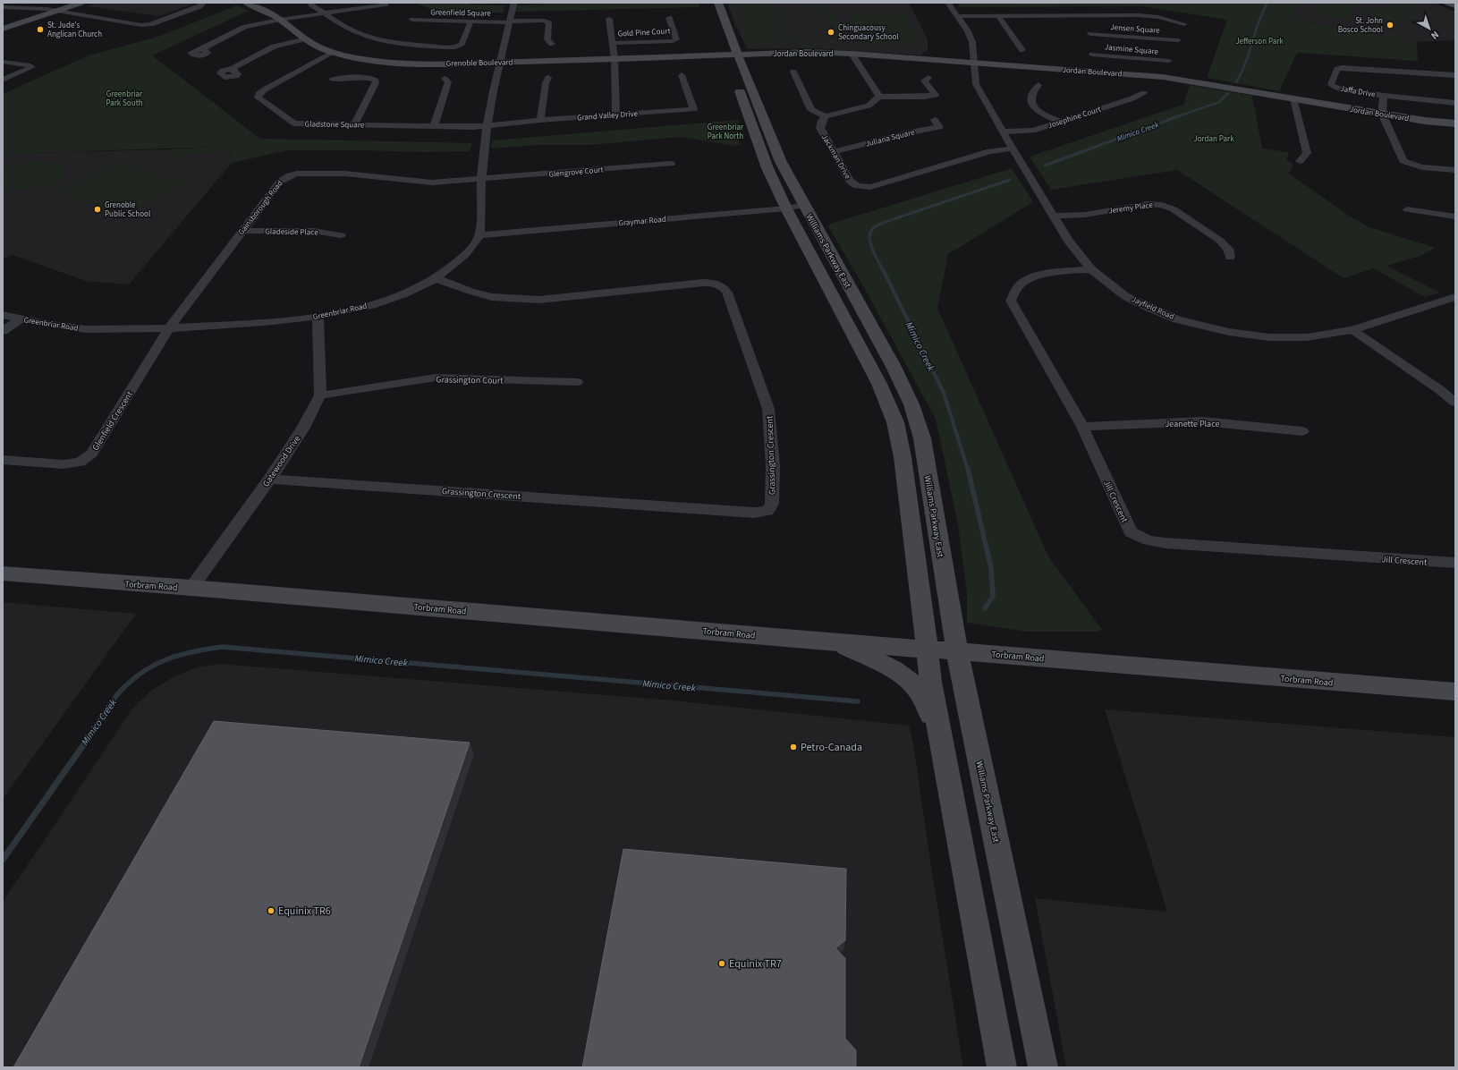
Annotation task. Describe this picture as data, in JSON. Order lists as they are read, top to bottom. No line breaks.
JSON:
{"streets":{"main road":["Jordan Boulevard","Grenoble Boulevard","Williams Parkway East","Torbram Road"],"street":["Greenfield Square","Jensen Square","Gold Pine Court","Jasmine Square","Jaffa Drive","Grand Valley Drive","Josephine Court","Gladstone Square","Juliana Square","Jackman Drive","Glengrove Court","Gainsborough Road","Jeremy Place","Graymar Road","Gladeside Place","Jayfield Road","Greenbriar Road","Grassington Court","Glenfield Crescent","Jeanette Place","Grassington Crescent","Gatewood Drive","Jill Crescent"]},"crossings":[["Jensen Square","Jasmine Square"],["Jensen Square","Jordan Boulevard"],["Jasmine Square","Jordan Boulevard"],["Jordan Boulevard","Grenoble Boulevard"],["Jordan Boulevard","Williams Parkway East"],["Jordan Boulevard","Jayfield Road"],["Grenoble Boulevard","Gladstone Square"],["Grenoble Boulevard","Williams Parkway East"],["Grand Valley Drive","Gladstone Square"],["Josephine Court","Jayfield Road"],["Juliana Square","Jackman Drive"],["Jackman Drive","Jayfield Road"],["Glengrove Court","Gainsborough Road"],["Gainsborough Road","Gladeside Place"],["Gainsborough Road","Greenbriar Road"],["Gainsborough Road","Glenfield Crescent"],["Jeremy Place","Jayfield Road"],["Graymar Road","Williams Parkway East"],["Graymar Road","Greenbriar Road"],["Williams Parkway East","Torbram Road"],["Jayfield Road","Jill Crescent"],["Greenbriar Road","Glenfield Crescent"],["Greenbriar Road","Grassington Crescent"],["Greenbriar Road","Gatewood Drive"],["Grassington Court","Gatewood Drive"],["Jeanette Place","Jill Crescent"],["Grassington Crescent","Gatewood Drive"],["Gatewood Drive","Torbram Road"]],"water":["Mimico Creek"],"parks":["Jefferson Park","Greenbriar Park South","Greenbriar Park North","Jordan Park"],"places":["St. John Bosco School","St. Jude's Anglican Church","Chinguacousy Secondary School","Grenoble Public School","Petro-Canada","Equinix TR6","Equinix TR7"],"north":"bottom right"}
